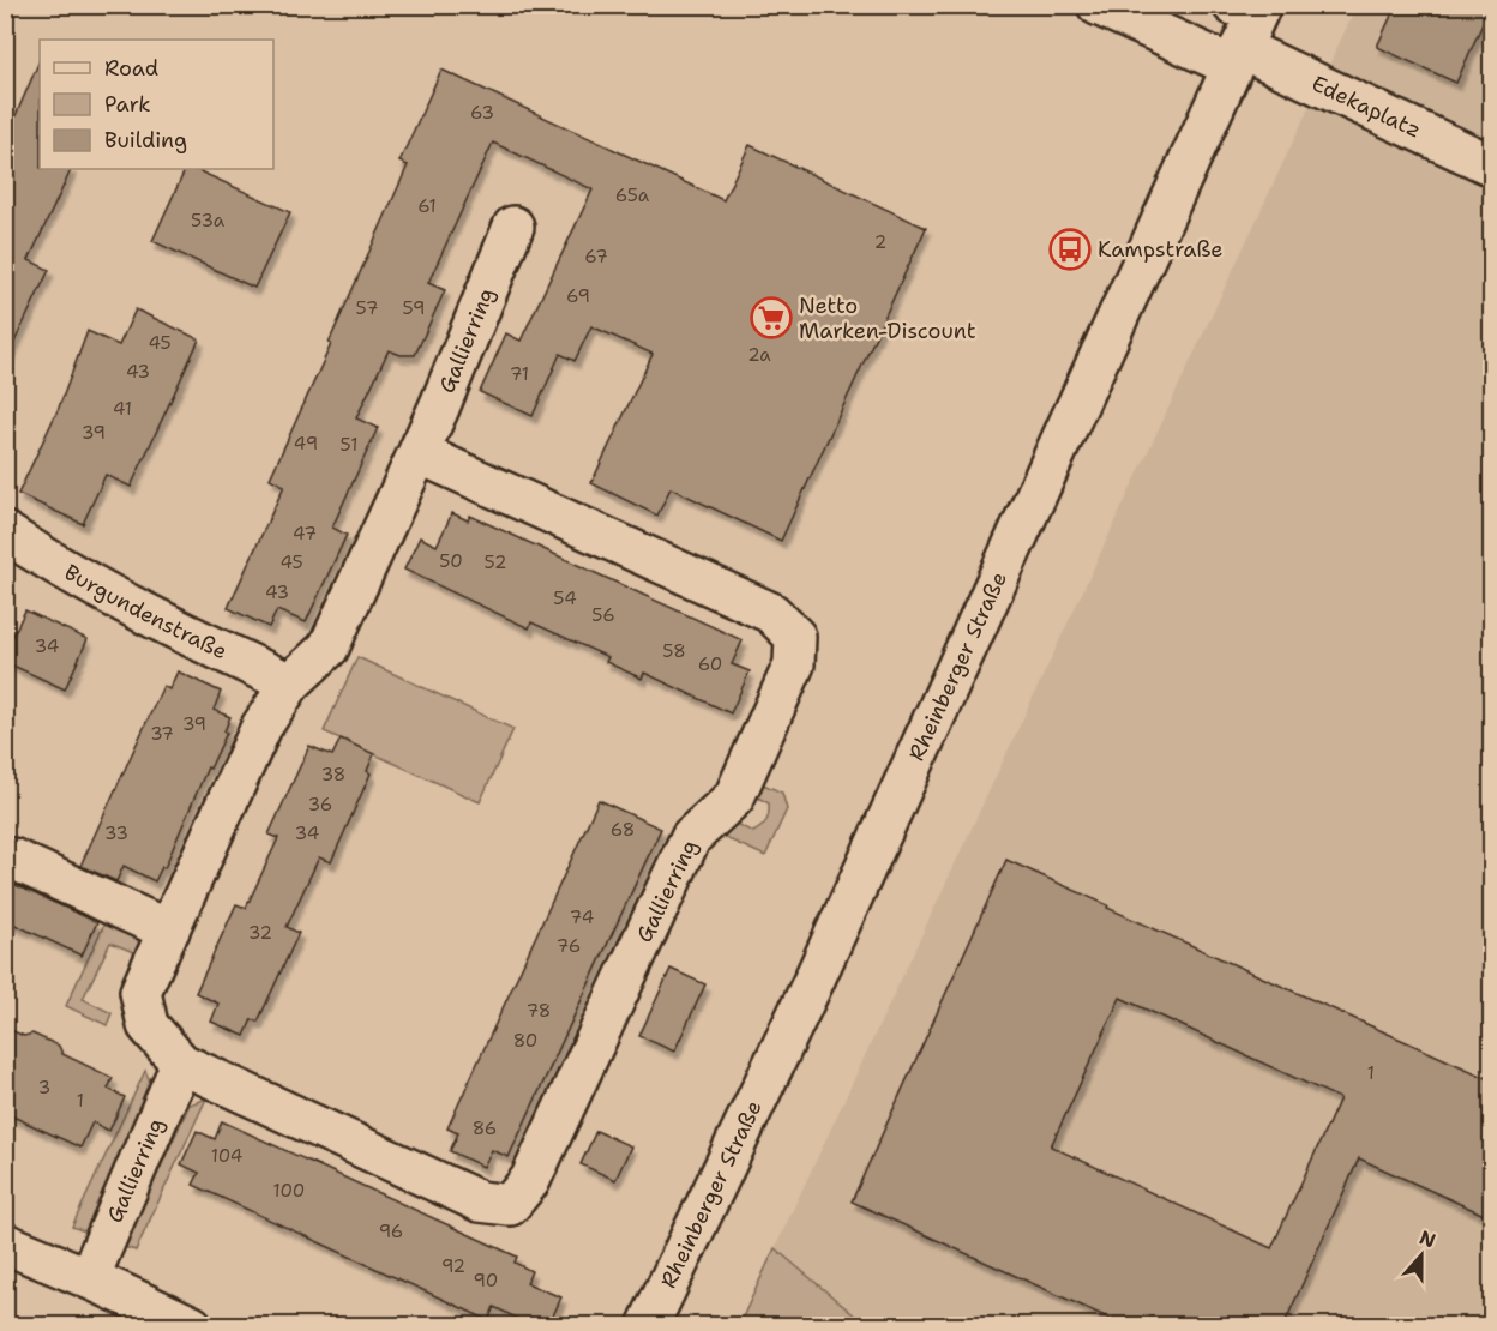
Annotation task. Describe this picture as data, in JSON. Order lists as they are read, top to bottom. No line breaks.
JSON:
{"streets":{"street":["Edekaplatz","Gallierring","Burgundenstraße","Rheinberger Straße"]},"crossings":[["Edekaplatz","Rheinberger Straße"],["Gallierring","Burgundenstraße"]],"places":{"bus stop":["Kampstraße"],"supermarket":["Netto Marken-Discount"]},"house_numbers":["63","65a","61","53a","2","67","69","57","59","45","2a","43","71","41","39","49","51","47","50","45","52","43","54","56","34","58","60","39","37","38","36","68","33","34","74","32","76","78","80","1","3","1","86","104","100","96","92","90"],"legend":["Road","Park","Building"],"north":"top"}
